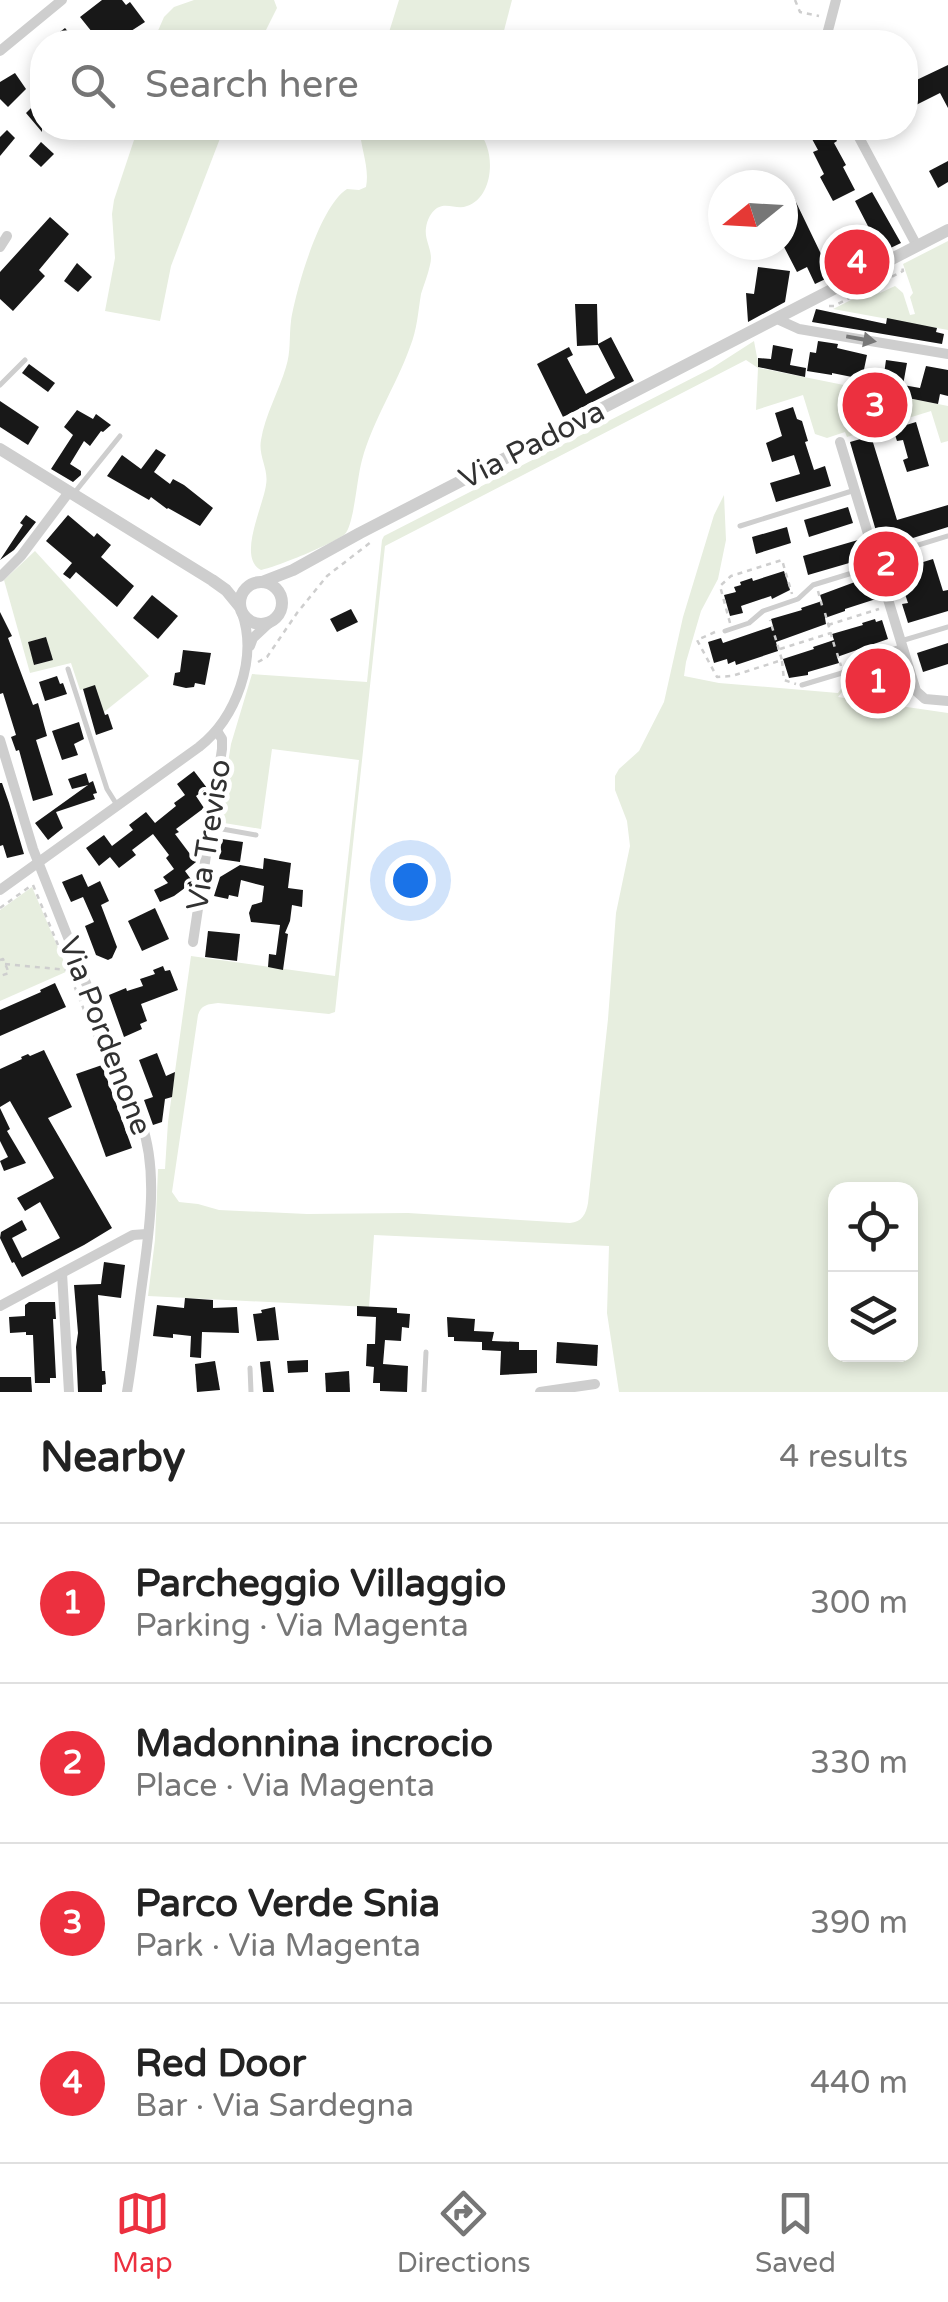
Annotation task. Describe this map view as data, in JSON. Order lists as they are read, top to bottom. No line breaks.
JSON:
{"streets":{"street":["Via Padova","Via Treviso","Via Pordenone"]},"north":"left","page":{"search":"Search here","pins":["4","3","2","1"],"heading":["Nearby","4 results"],"list":[{"mark":"1","name":"Parcheggio Villaggio","note":"Parking · Via Magenta","value":"300 m"},{"mark":"2","name":"Madonnina incrocio","note":"Place · Via Magenta","value":"330 m"},{"mark":"3","name":"Parco Verde Snia","note":"Park · Via Magenta","value":"390 m"},{"mark":"4","name":"Red Door","note":"Bar · Via Sardegna","value":"440 m"}],"nav":["Map","Directions","Saved"]}}
